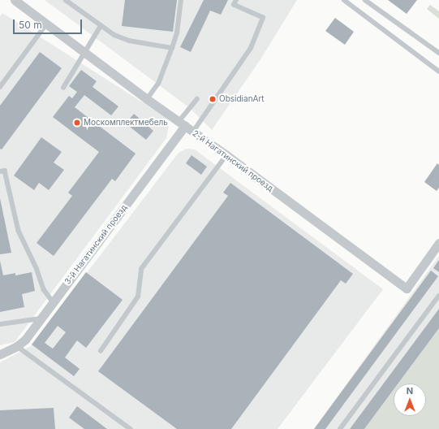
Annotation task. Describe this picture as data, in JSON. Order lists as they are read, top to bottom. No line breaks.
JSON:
{"streets":{"street":["2-й Нагатинский проезд","3-й Нагатинский проезд"]},"crossings":[["2-й Нагатинский проезд","3-й Нагатинский проезд"]],"places":["ObsidianArt","Москомплектмебель"],"scale_bar":"50 m","north":"top"}
